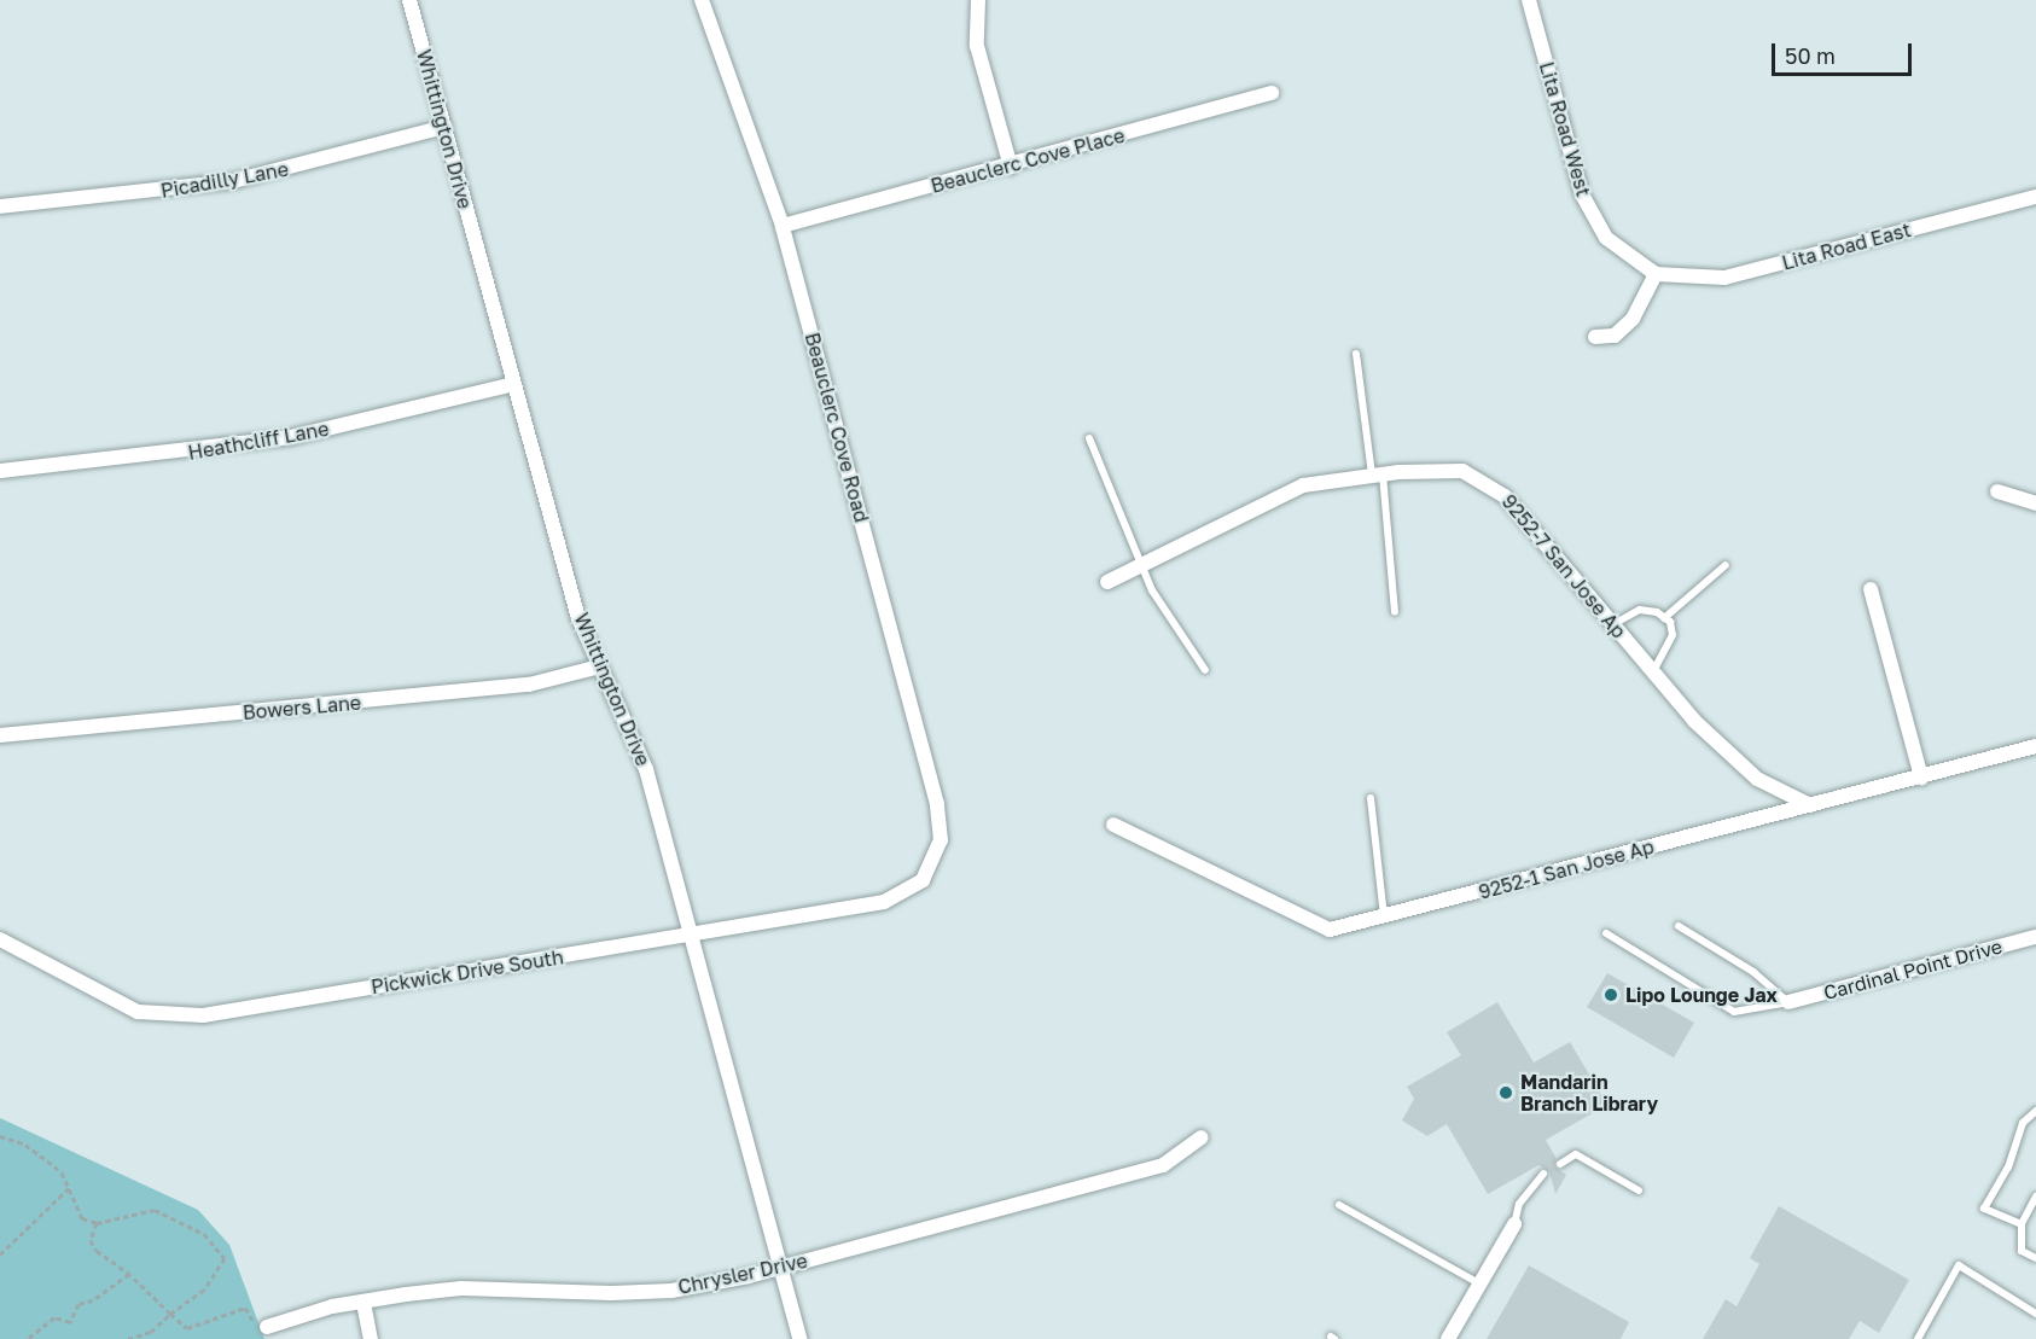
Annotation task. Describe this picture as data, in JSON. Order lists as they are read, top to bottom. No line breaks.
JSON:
{"streets":{"street":["Whittington Drive","Lita Road West","Beauclerc Cove Place","Picadilly Lane","Lita Road East","Beauclerc Cove Road","Heathcliff Lane","9252-7 San Jose Ap","Bowers Lane","9252-1 San Jose Ap","Cardinal Point Drive","Pickwick Drive South","Chrysler Drive"]},"crossings":[["Whittington Drive","Picadilly Lane"],["Whittington Drive","Heathcliff Lane"],["Whittington Drive","Bowers Lane"],["Whittington Drive","Pickwick Drive South"],["Whittington Drive","Chrysler Drive"],["Lita Road West","Lita Road East"],["Beauclerc Cove Place","Beauclerc Cove Road"],["Beauclerc Cove Road","Pickwick Drive South"],["9252-7 San Jose Ap","9252-1 San Jose Ap"]],"places":["Lipo Lounge Jax","Mandarin Branch Library"],"scale_bar":"50 m"}
